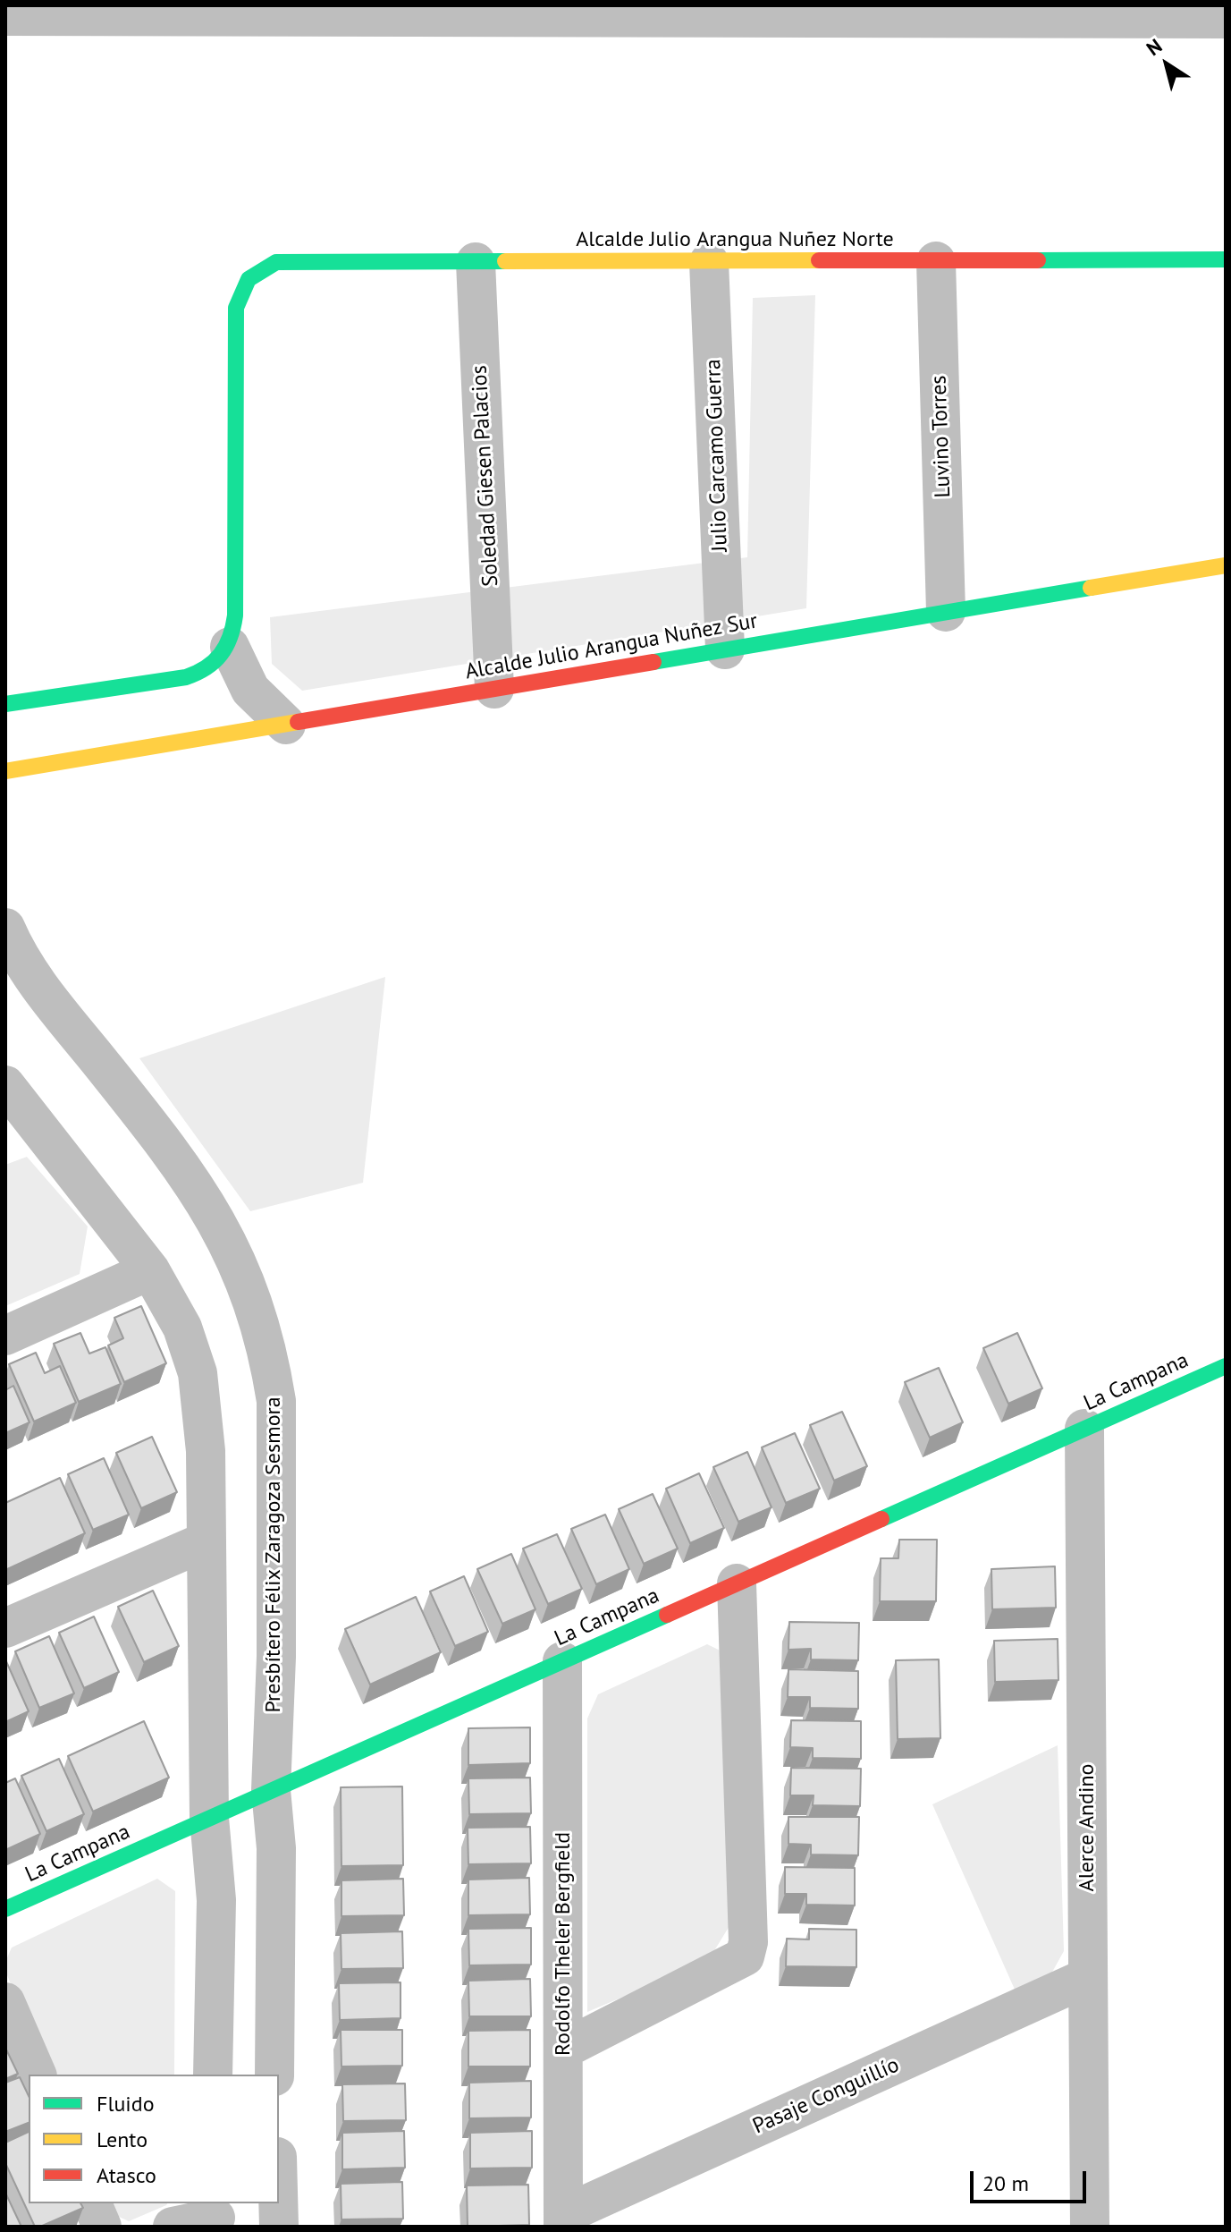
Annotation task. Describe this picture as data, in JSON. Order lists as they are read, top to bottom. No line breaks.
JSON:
{"streets":{"street":["Alcalde Julio Arangua Nuñez Norte","Luvino Torres","Julio Carcamo Guerra","Soledad Giesen Palacios","Alcalde Julio Arangua Nuñez Sur","La Campana","Presbítero Félix Zaragoza Sesmora","Alerce Andino","Rodolfo Theler Bergfield","Pasaje Conguillío"]},"crossings":[["Alcalde Julio Arangua Nuñez Norte","Luvino Torres"],["Alcalde Julio Arangua Nuñez Norte","Julio Carcamo Guerra"],["Alcalde Julio Arangua Nuñez Norte","Soledad Giesen Palacios"],["Luvino Torres","Alcalde Julio Arangua Nuñez Sur"],["Julio Carcamo Guerra","Alcalde Julio Arangua Nuñez Sur"],["Soledad Giesen Palacios","Alcalde Julio Arangua Nuñez Sur"],["La Campana","Presbítero Félix Zaragoza Sesmora"],["La Campana","Alerce Andino"],["La Campana","Rodolfo Theler Bergfield"],["Alerce Andino","Pasaje Conguillío"],["Rodolfo Theler Bergfield","Pasaje Conguillío"]],"legend":["Fluido","Lento","Atasco"],"scale_bar":"20 m","north":"top left"}
